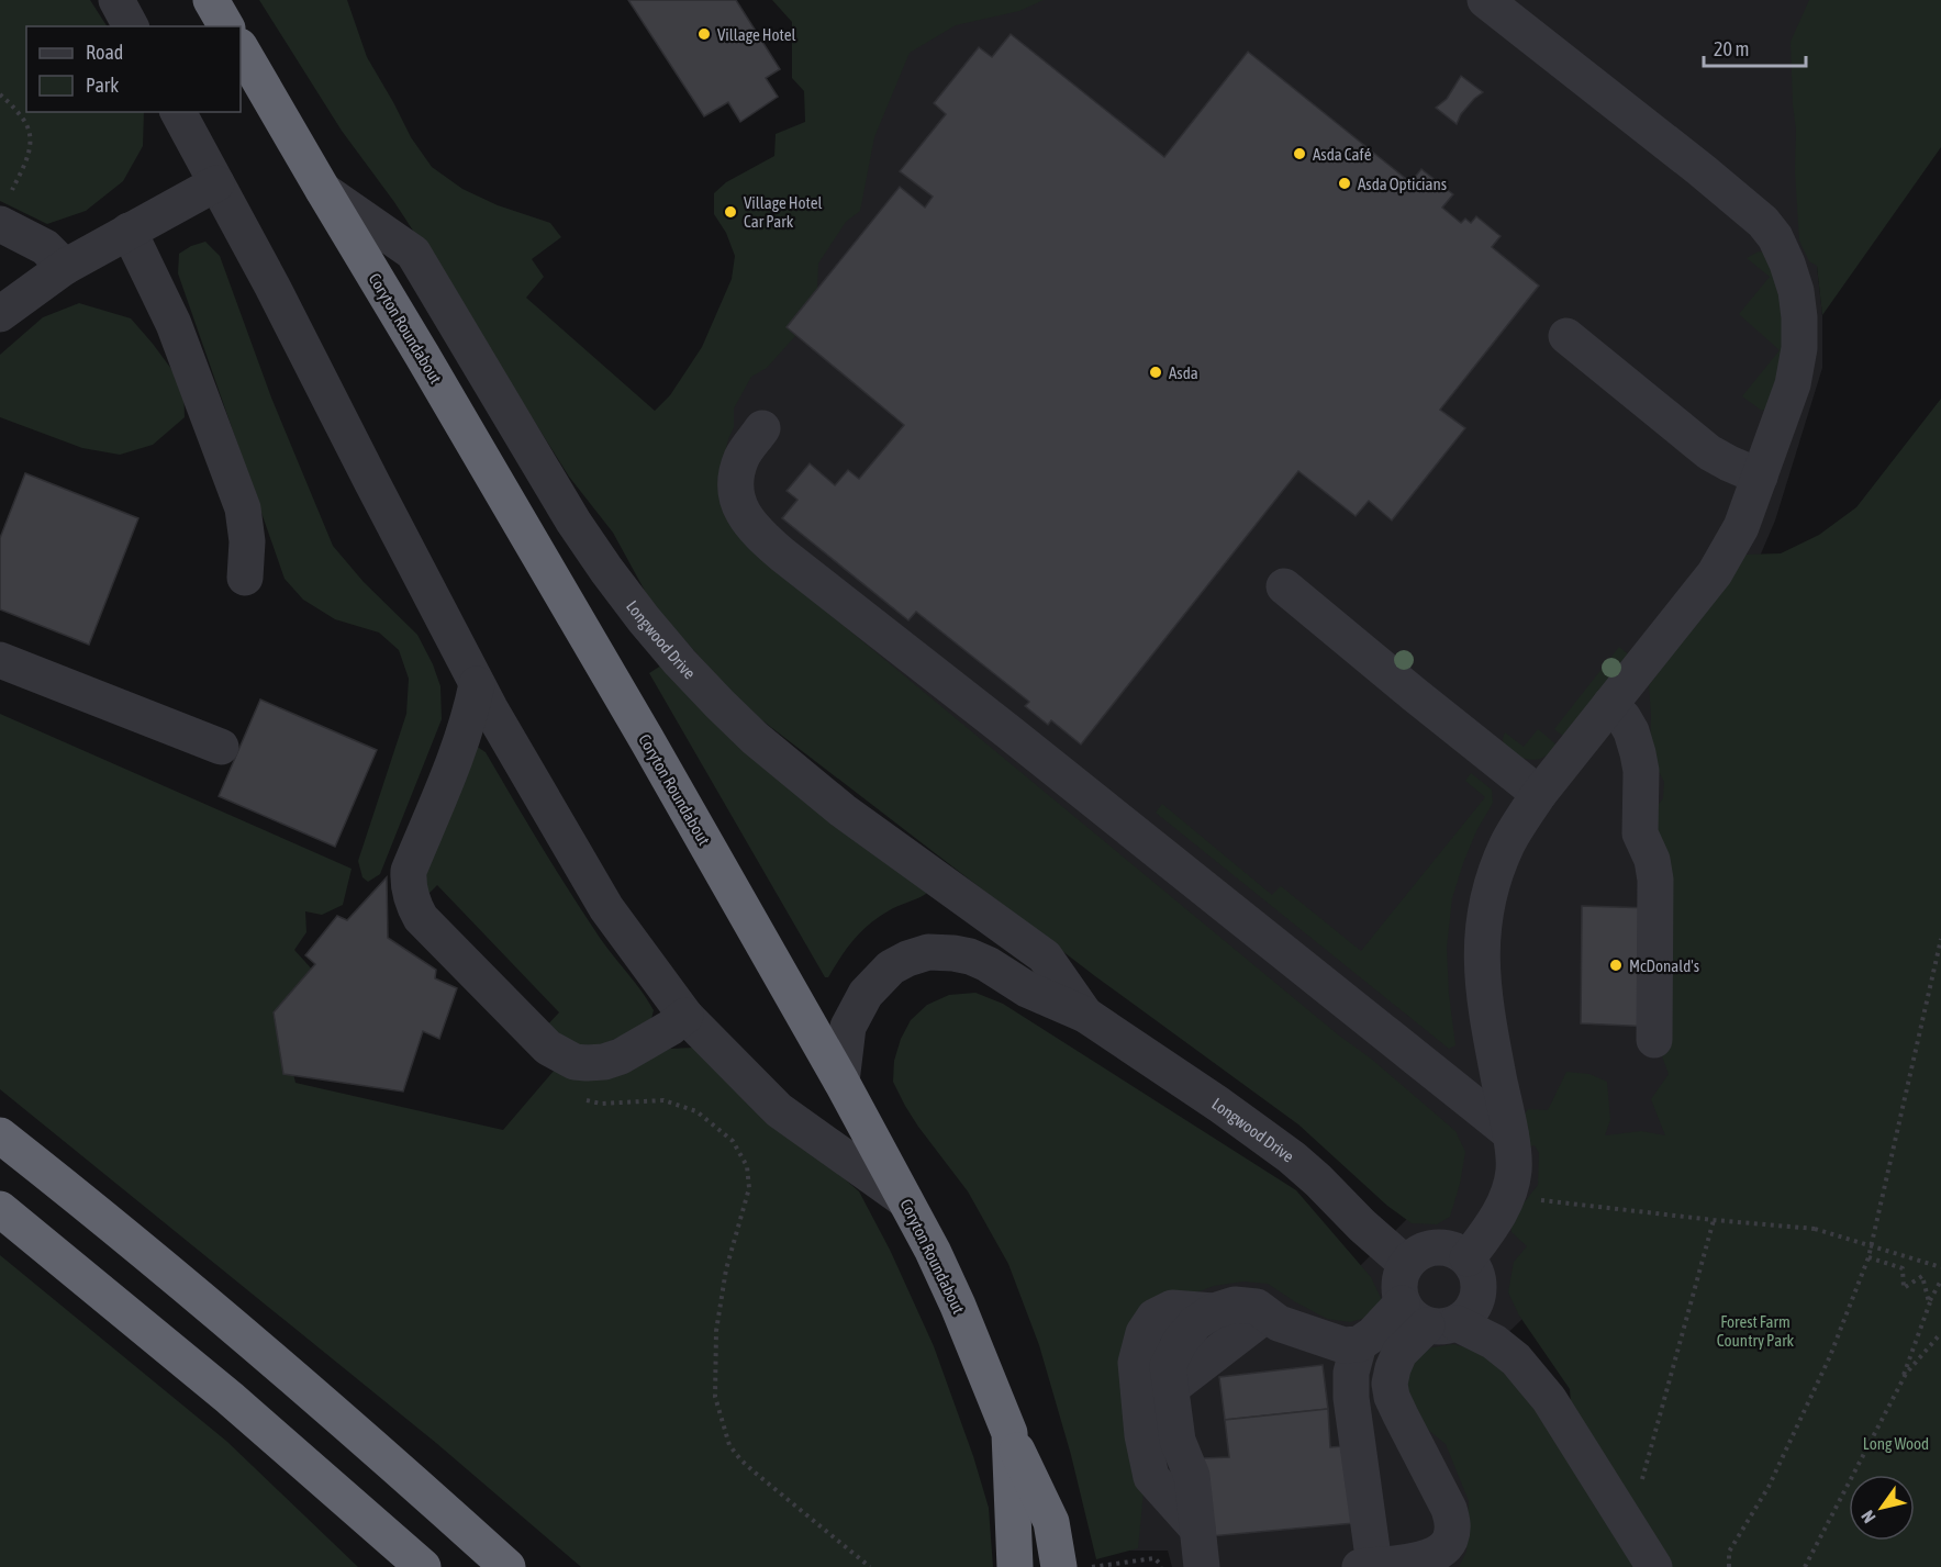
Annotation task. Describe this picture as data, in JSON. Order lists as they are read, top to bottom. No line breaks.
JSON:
{"streets":{"highway":["Coryton Roundabout"],"street":["Longwood Drive"]},"crossings":[["Coryton Roundabout","Longwood Drive"]],"parks":["Forest Farm Country Park","Long Wood"],"places":["Village Hotel","Asda Café","Asda Opticians","Village Hotel Car Park","Asda","McDonald's"],"legend":["Road","Park"],"scale_bar":"20 m","north":"bottom left"}
